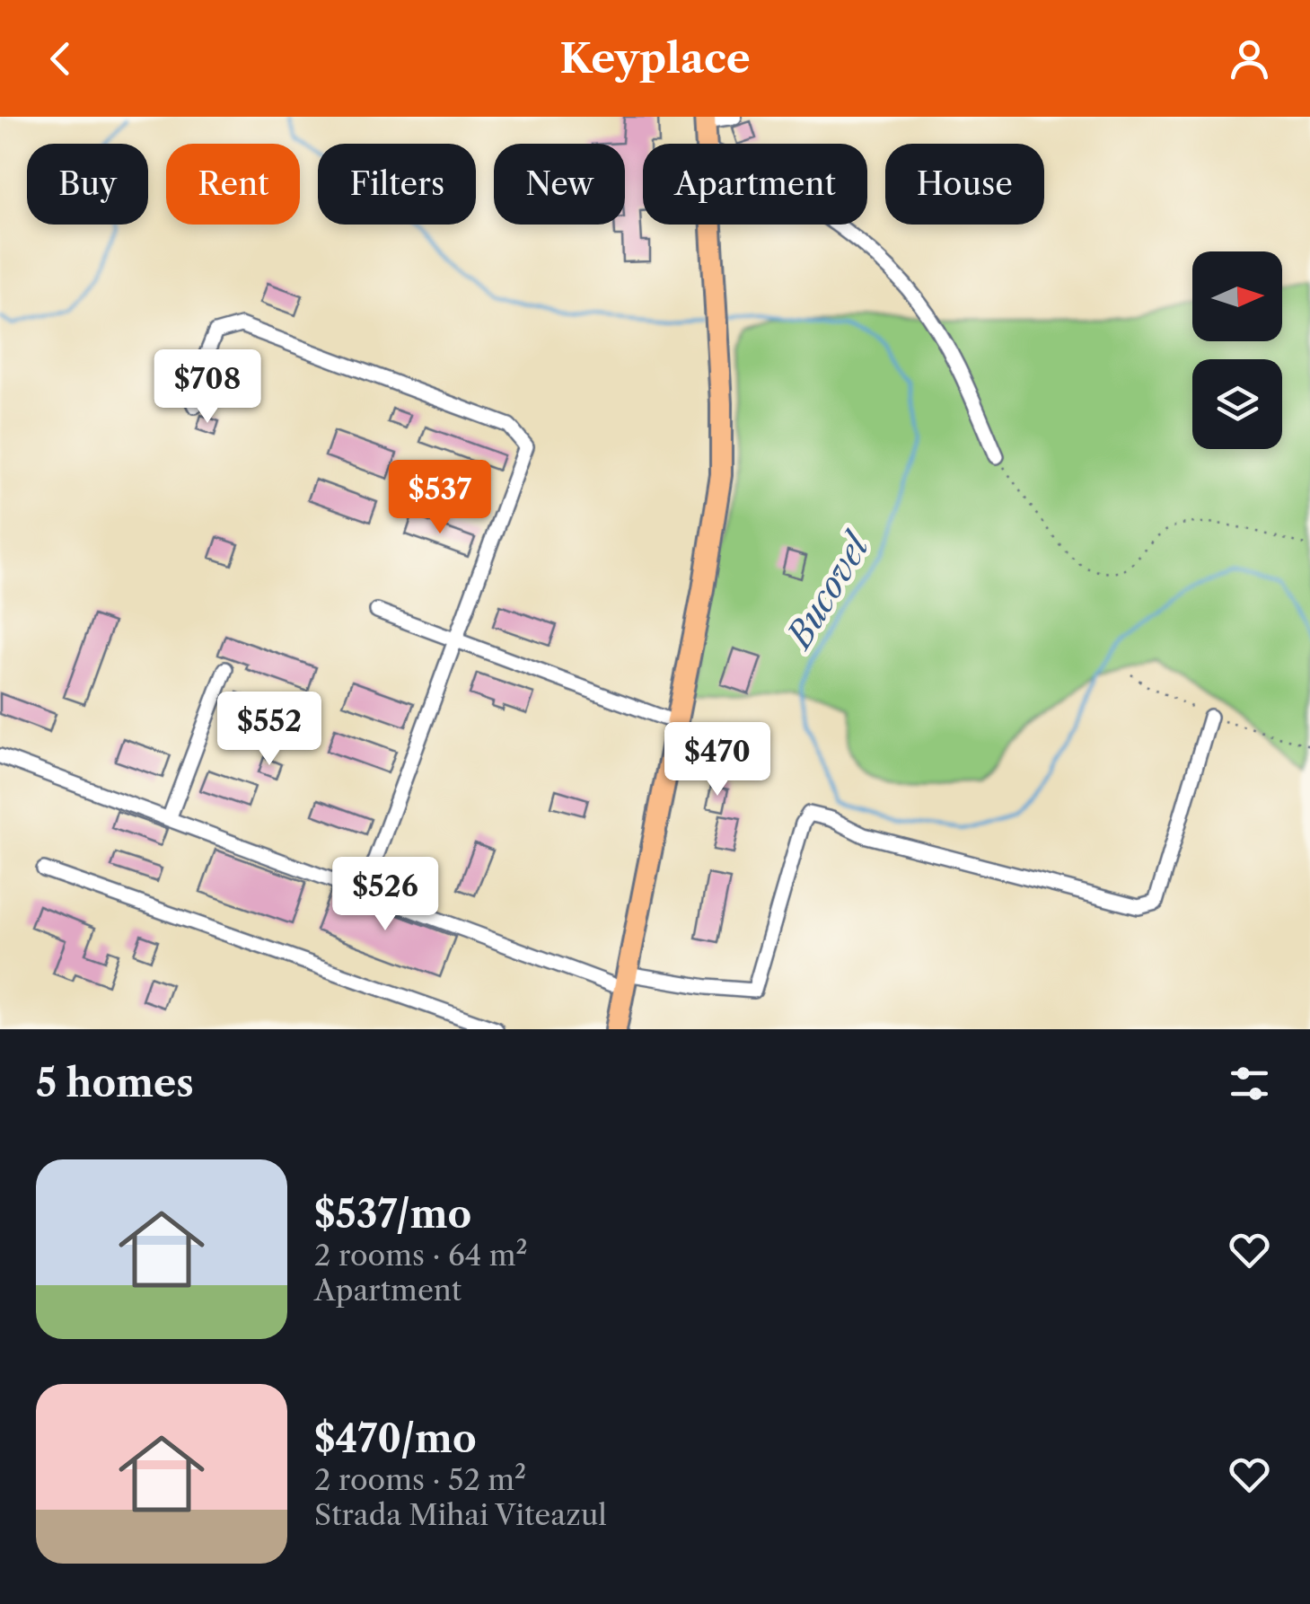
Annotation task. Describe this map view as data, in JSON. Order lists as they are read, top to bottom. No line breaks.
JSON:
{"water":["Bucovel"],"north":"right","page":{"header":"Keyplace","chip":["Buy","Rent","Filters","New","Apartment","House"],"price":["$708","$537","$552","$470","$526"],"heading":"5 homes","list":[{"name":"$537/mo","note":"2 rooms · 64 m² · Apartment"},{"name":"$470/mo","note":"2 rooms · 52 m² · Strada Mihai Viteazul"}]}}
